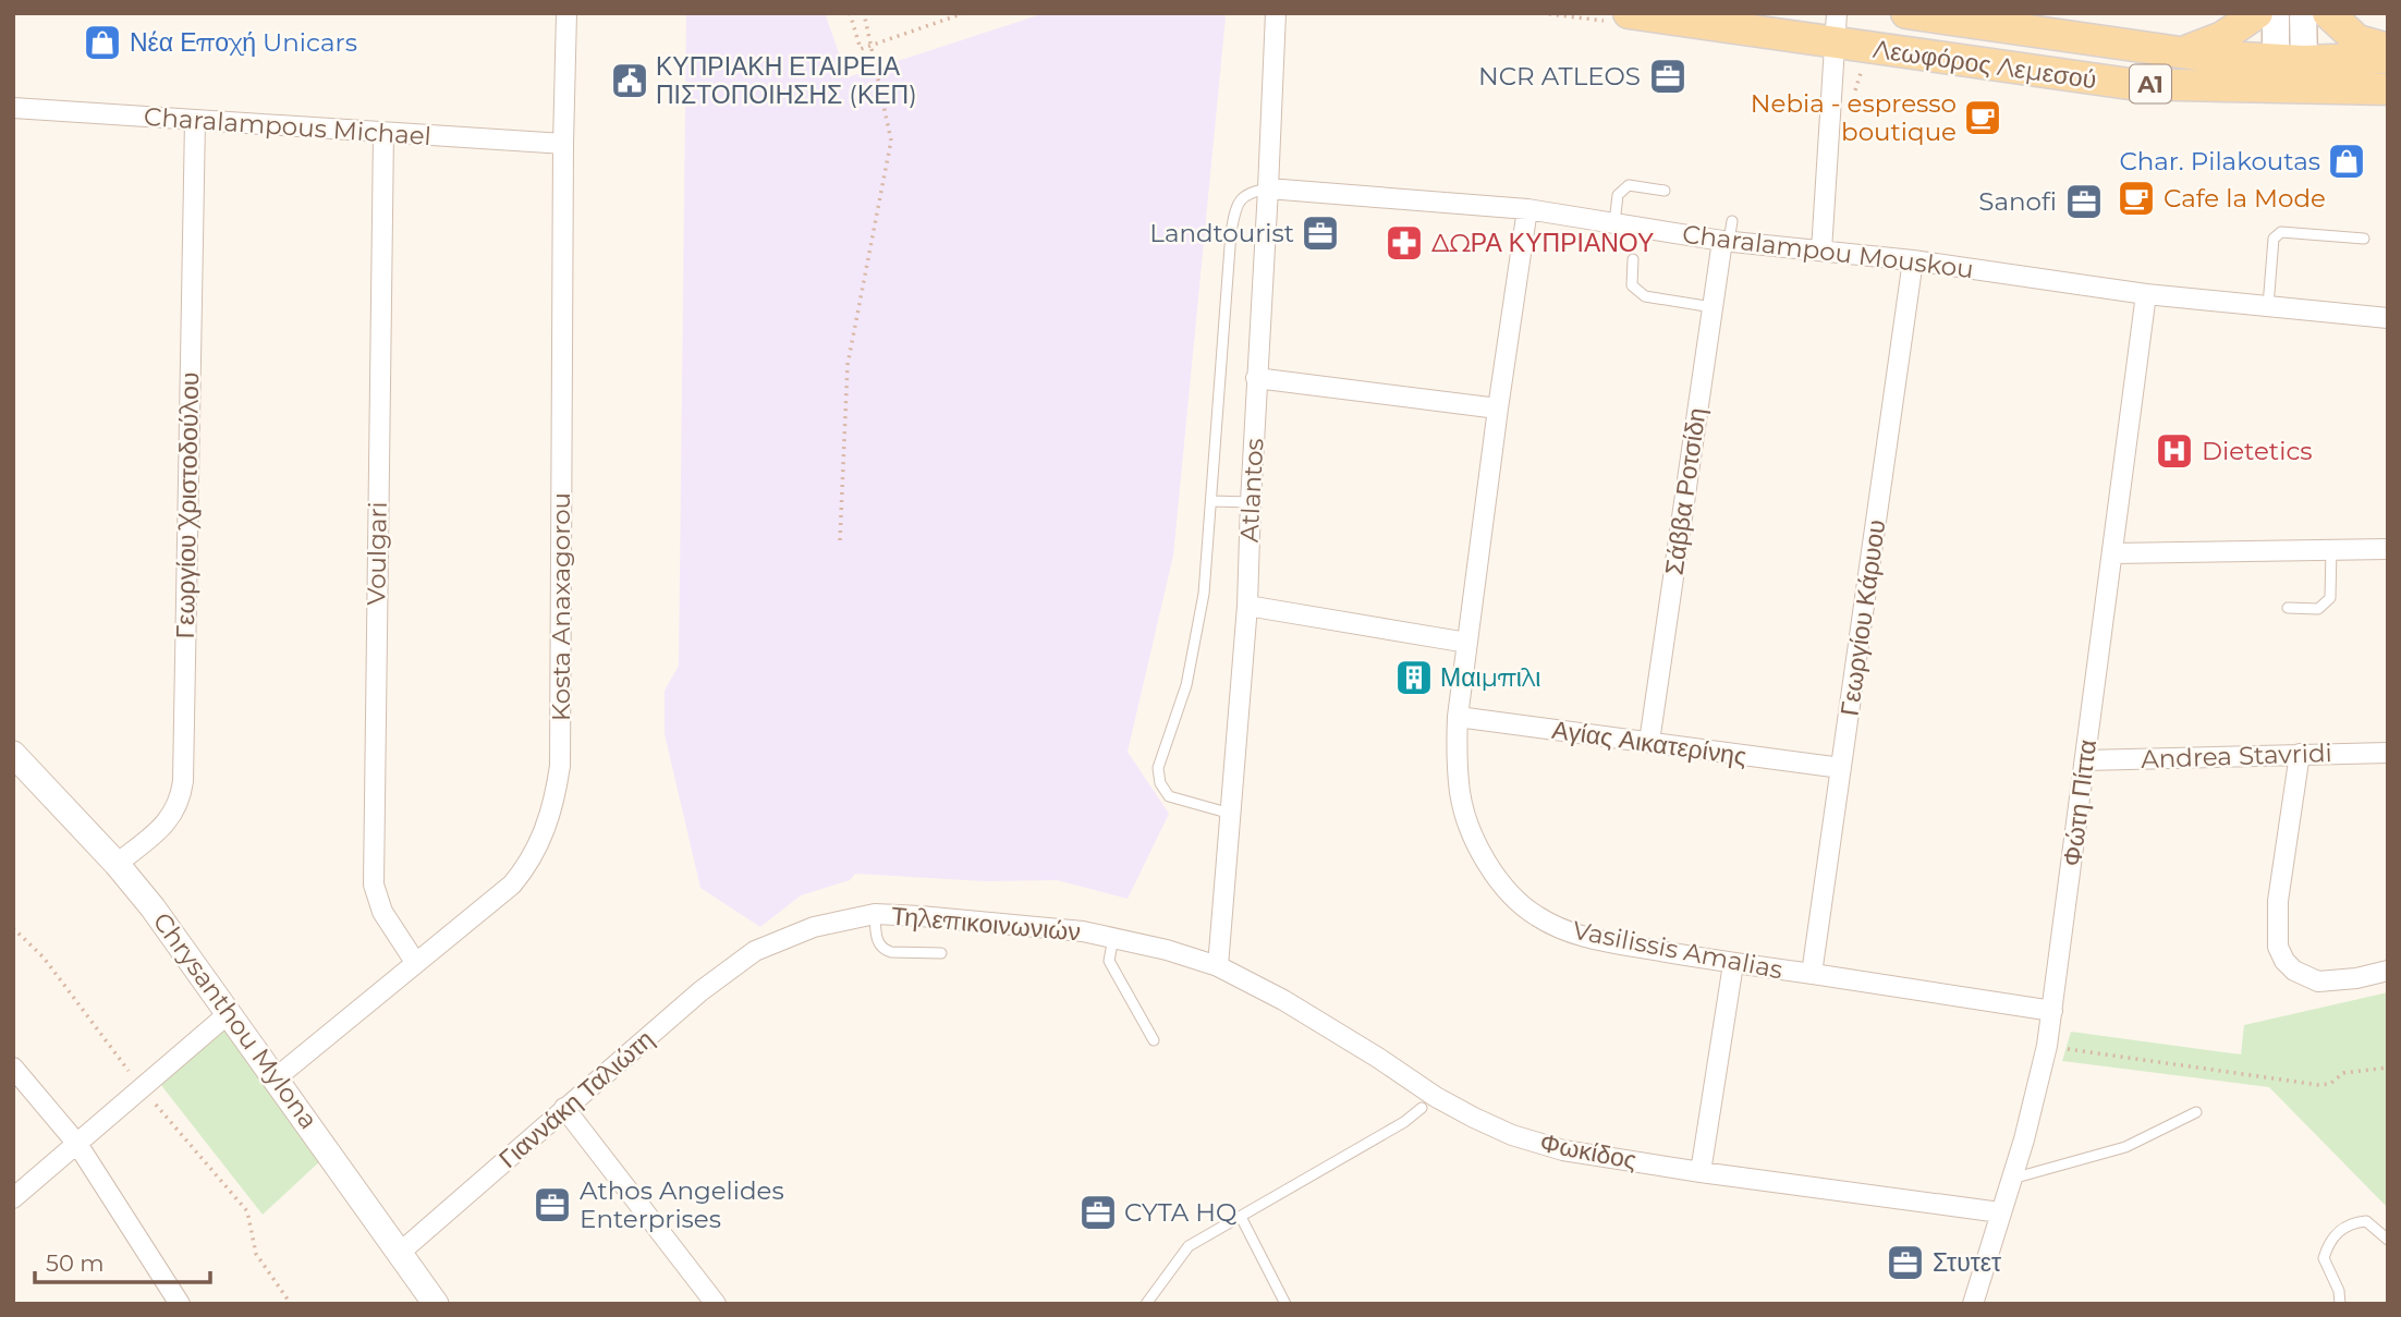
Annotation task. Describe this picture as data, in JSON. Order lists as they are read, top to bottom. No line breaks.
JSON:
{"streets":{"main road":["Λεωφόρος Λεμεσού","A1"],"street":["Charalampous Michael","Charalampou Mouskou","Atlantos","Σάββα Ροτσίδη","Γεωργίου Χριστοδούλου","Voulgari","Kosta Anaxagorou","Γεωργίου Κάρυου","Αγίας Αικατερίνης","Andrea Stavridi","Φώτη Πίττα","Τηλεπικοινωνιών","Vasilissis Amalias","Chrysanthou Mylona","Γιαννάκη Ταλιώτη","Φωκίδος"]},"crossings":[["Charalampous Michael","Γεωργίου Χριστοδούλου"],["Charalampous Michael","Voulgari"],["Charalampous Michael","Kosta Anaxagorou"],["Charalampou Mouskou","Atlantos"],["Charalampou Mouskou","Σάββα Ροτσίδη"],["Charalampou Mouskou","Γεωργίου Κάρυου"],["Charalampou Mouskou","Φώτη Πίττα"],["Charalampou Mouskou","Vasilissis Amalias"],["Atlantos","Τηλεπικοινωνιών"],["Atlantos","Φωκίδος"],["Σάββα Ροτσίδη","Αγίας Αικατερίνης"],["Γεωργίου Χριστοδούλου","Chrysanthou Mylona"],["Voulgari","Kosta Anaxagorou"],["Kosta Anaxagorou","Chrysanthou Mylona"],["Γεωργίου Κάρυου","Αγίας Αικατερίνης"],["Γεωργίου Κάρυου","Vasilissis Amalias"],["Αγίας Αικατερίνης","Vasilissis Amalias"],["Andrea Stavridi","Φώτη Πίττα"],["Φώτη Πίττα","Vasilissis Amalias"],["Φώτη Πίττα","Φωκίδος"],["Τηλεπικοινωνιών","Γιαννάκη Ταλιώτη"],["Τηλεπικοινωνιών","Φωκίδος"],["Chrysanthou Mylona","Γιαννάκη Ταλιώτη"]],"places":{"shop":["Νέα Εποχή Unicars","Char. Pilakoutas"],"office":["NCR ATLEOS","Sanofi","Landtourist","Athos Angelides Enterprises","CYTA HQ","Στυτετ"],"public building":["ΚΥΠΡΙΑΚΗ ΕΤΑΙΡΕΙΑ ΠΙΣΤΟΠΟΙΗΣΗΣ (ΚΕΠ)"],"cafe":["Nebia - espresso boutique","Cafe la Mode"],"pharmacy":["ΔΩΡΑ ΚΥΠΡΙΑΝΟΥ"],"hospital":["Dietetics"],"building":["Μαιμπιλι"]},"scale_bar":"50 m"}
